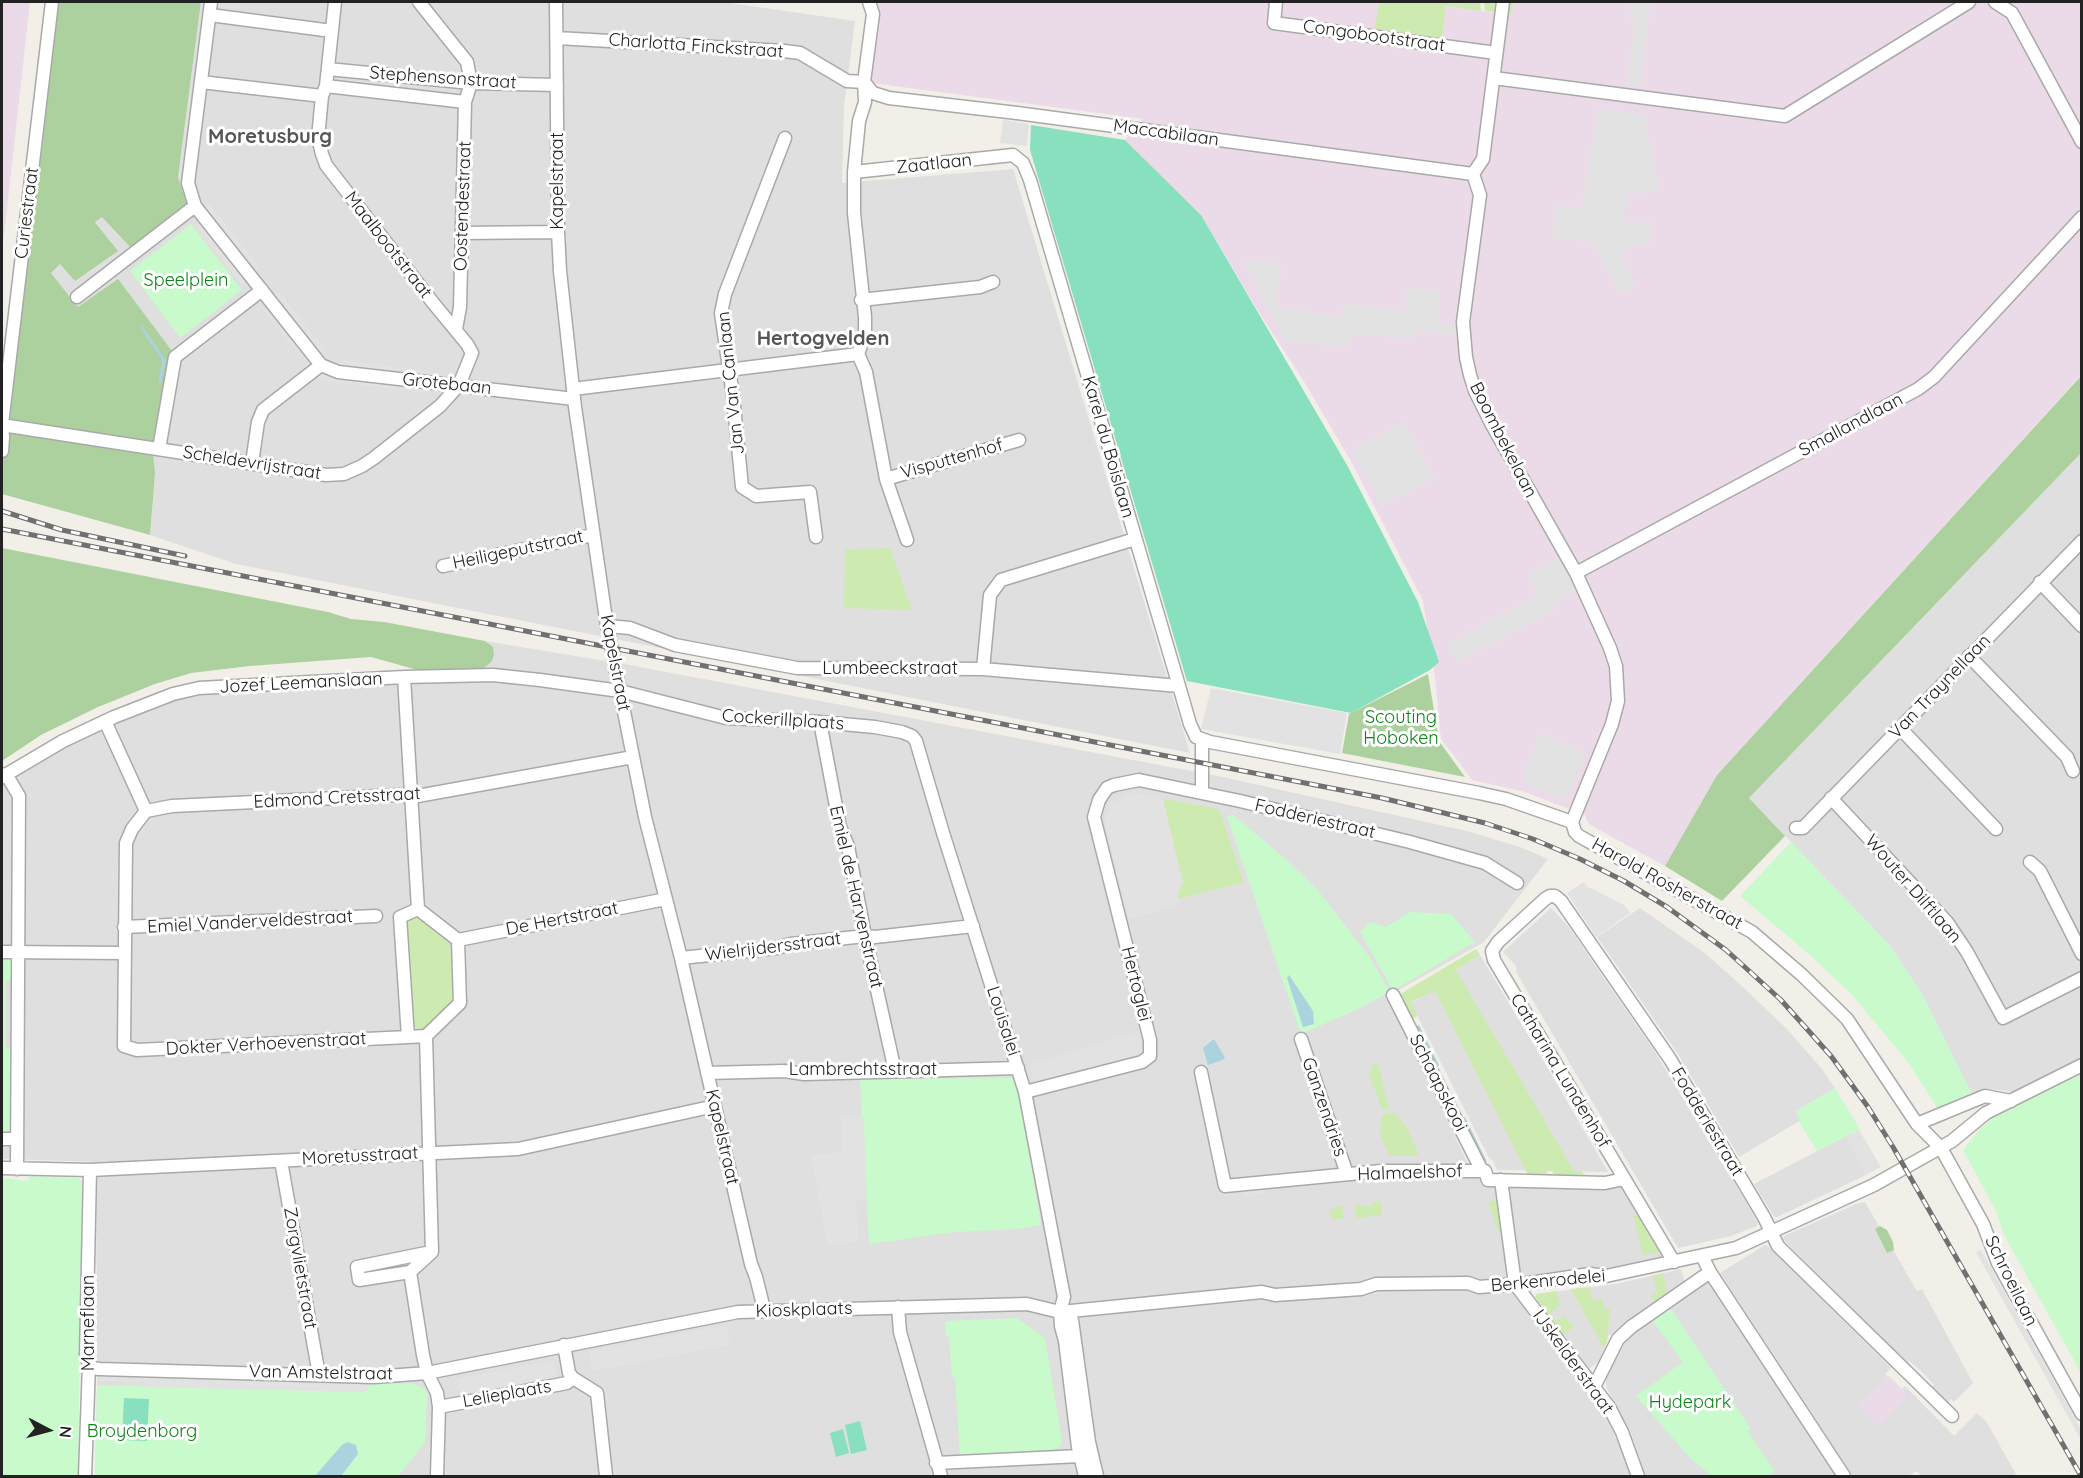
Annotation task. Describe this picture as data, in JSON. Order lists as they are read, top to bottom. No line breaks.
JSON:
{"streets":{"street":["Congobootstraat","Charlotta Finckstraat","Stephensonstraat","Maccabilaan","Zaatlaan","Kapelstraat","Oostendestraat","Curiestraat","Maalbootstraat","Jan Van Canlaan","Grotebaan","Smallandlaan","Boombekelaan","Karel du Boislaan","Visputtenhof","Scheldevrijstraat","Heiligeputstraat","Lumbeeckstraat","Jozef Leemanslaan","Van Traynellaan","Cockerillplaats","Edmond Cretsstraat","Fodderiestraat","Harold Rosherstraat","Wouter Dilftlaan","Emiel de Harvenstraat","De Hertstraat","Emiel Vanderveldestraat","Wielrijdersstraat","Hertoglei","Louisalei","Dokter Verhoevenstraat","Lambrechtsstraat","Catharina Lundenhof","Schaapskooi","Ganzendries","Moretusstraat","Halmaelshof","Zorgvlietstraat","Berkenrodelei","Schroeilaan","Kioskplaats","Marneflaan","IJskelderstraat","Van Amstelstraat","Lelieplaats"]},"crossings":[["Charlotta Finckstraat","Maccabilaan"],["Charlotta Finckstraat","Kapelstraat"],["Stephensonstraat","Kapelstraat"],["Stephensonstraat","Oostendestraat"],["Stephensonstraat","Maalbootstraat"],["Maccabilaan","Boombekelaan"],["Zaatlaan","Karel du Boislaan"],["Kapelstraat","Grotebaan"],["Kapelstraat","Heiligeputstraat"],["Kapelstraat","Lumbeeckstraat"],["Kapelstraat","Jozef Leemanslaan"],["Kapelstraat","Cockerillplaats"],["Kapelstraat","Edmond Cretsstraat"],["Kapelstraat","De Hertstraat"],["Kapelstraat","Wielrijdersstraat"],["Kapelstraat","Lambrechtsstraat"],["Kapelstraat","Moretusstraat"],["Kapelstraat","Kioskplaats"],["Oostendestraat","Maalbootstraat"],["Curiestraat","Scheldevrijstraat"],["Maalbootstraat","Grotebaan"],["Maalbootstraat","Scheldevrijstraat"],["Jan Van Canlaan","Grotebaan"],["Grotebaan","Scheldevrijstraat"],["Smallandlaan","Boombekelaan"],["Boombekelaan","Harold Rosherstraat"],["Karel du Boislaan","Lumbeeckstraat"],["Karel du Boislaan","Harold Rosherstraat"],["Jozef Leemanslaan","Cockerillplaats"],["Van Traynellaan","Wouter Dilftlaan"],["Cockerillplaats","Emiel de Harvenstraat"],["Cockerillplaats","Louisalei"],["Fodderiestraat","Hertoglei"],["Fodderiestraat","Catharina Lundenhof"],["Fodderiestraat","Berkenrodelei"],["Harold Rosherstraat","Berkenrodelei"],["Harold Rosherstraat","Schroeilaan"],["Emiel de Harvenstraat","Wielrijdersstraat"],["Emiel de Harvenstraat","Lambrechtsstraat"],["Wielrijdersstraat","Louisalei"],["Hertoglei","Louisalei"],["Louisalei","Lambrechtsstraat"],["Louisalei","Berkenrodelei"],["Louisalei","Kioskplaats"],["Catharina Lundenhof","Halmaelshof"],["Catharina Lundenhof","Berkenrodelei"],["Schaapskooi","Halmaelshof"],["Ganzendries","Halmaelshof"],["Moretusstraat","Zorgvlietstraat"],["Moretusstraat","Marneflaan"],["Zorgvlietstraat","Van Amstelstraat"],["Berkenrodelei","Schroeilaan"],["Berkenrodelei","Kioskplaats"],["Berkenrodelei","IJskelderstraat"],["Kioskplaats","Van Amstelstraat"],["Marneflaan","Van Amstelstraat"]],"districts":["Moretusburg","Hertogvelden"],"parks":["Speelplein","Scouting Hoboken","Hydepark","Broydenborg"],"north":"right"}
